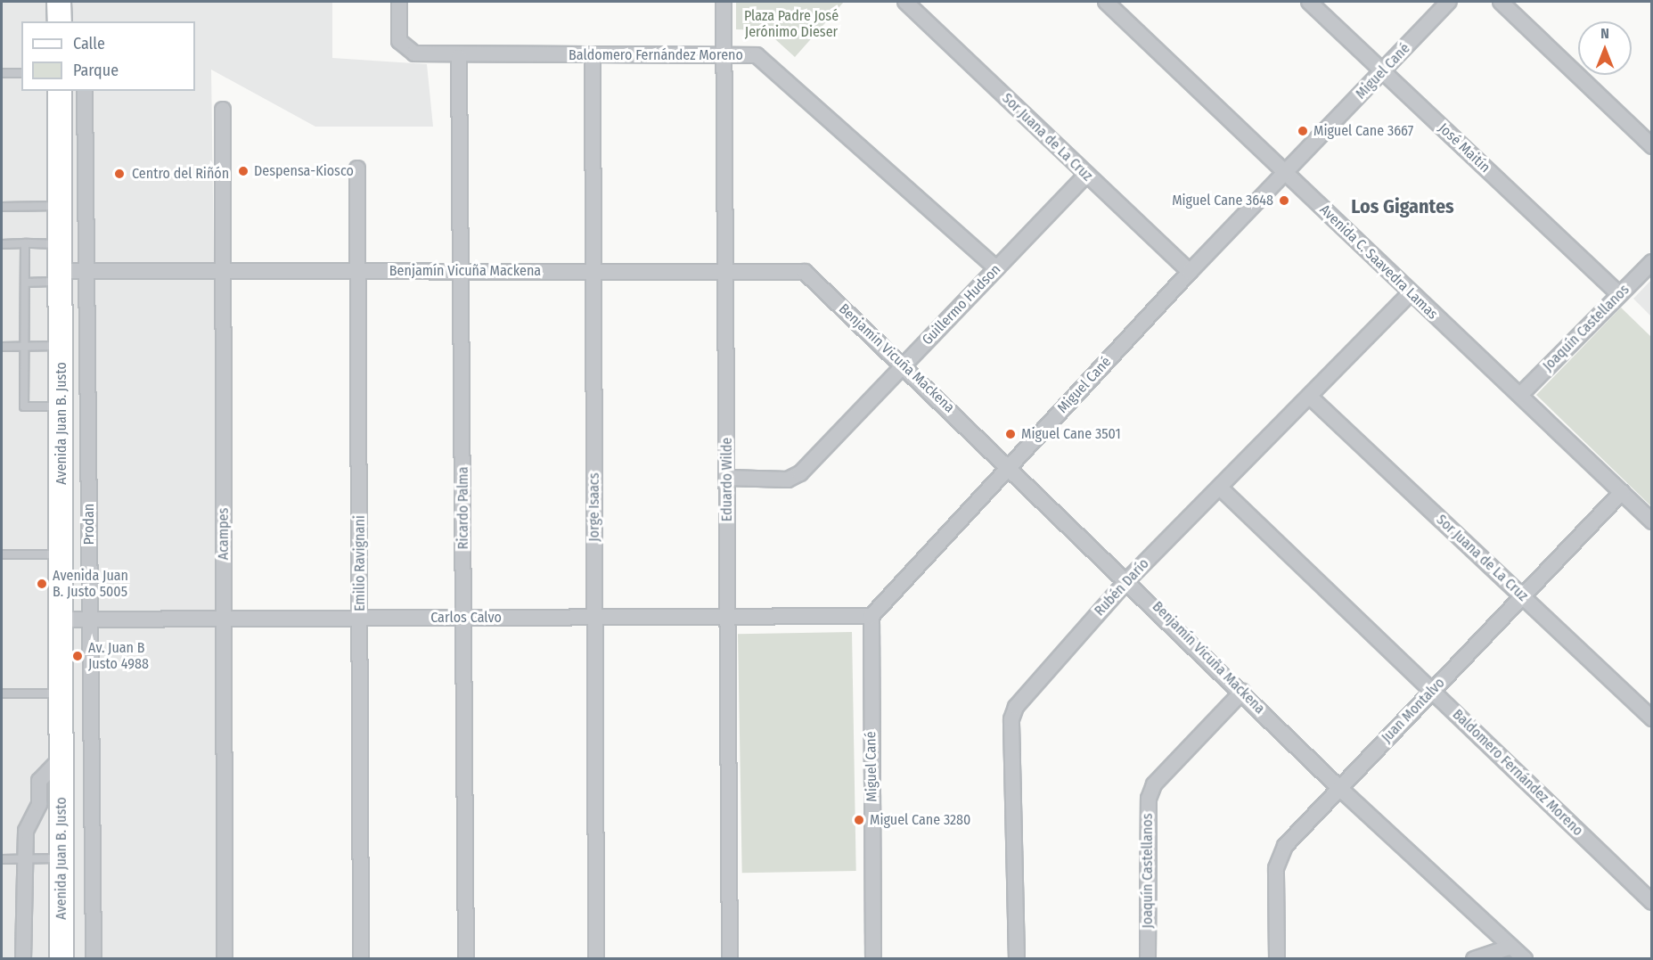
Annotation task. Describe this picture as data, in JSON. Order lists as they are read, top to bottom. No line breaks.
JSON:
{"streets":{"main road":["Avenida Juan B. Justo"],"street":["Baldomero Fernández Moreno","Miguel Cané","Sor Juana de La Cruz","José Maitín","Avenida C. Saavedra Lamas","Benjamín Vicuña Mackena","Guillermo Hudson","Joaquín Castellanos","Eduardo Wilde","Jorge Isaacs","Ricardo Palma","Prodan","Acampes","Emilio Ravignani","Rubén Darío","Carlos Calvo","Juan Montalvo"]},"crossings":[["Baldomero Fernández Moreno","Guillermo Hudson"],["Baldomero Fernández Moreno","Eduardo Wilde"],["Baldomero Fernández Moreno","Jorge Isaacs"],["Baldomero Fernández Moreno","Ricardo Palma"],["Baldomero Fernández Moreno","Rubén Darío"],["Baldomero Fernández Moreno","Juan Montalvo"],["Miguel Cané","Sor Juana de La Cruz"],["Miguel Cané","José Maitín"],["Miguel Cané","Avenida C. Saavedra Lamas"],["Miguel Cané","Benjamín Vicuña Mackena"],["Miguel Cané","Carlos Calvo"],["Sor Juana de La Cruz","Guillermo Hudson"],["Sor Juana de La Cruz","Rubén Darío"],["Sor Juana de La Cruz","Juan Montalvo"],["José Maitín","Joaquín Castellanos"],["Avenida C. Saavedra Lamas","Joaquín Castellanos"],["Avenida C. Saavedra Lamas","Rubén Darío"],["Avenida C. Saavedra Lamas","Juan Montalvo"],["Benjamín Vicuña Mackena","Guillermo Hudson"],["Benjamín Vicuña Mackena","Joaquín Castellanos"],["Benjamín Vicuña Mackena","Avenida Juan B. Justo"],["Benjamín Vicuña Mackena","Eduardo Wilde"],["Benjamín Vicuña Mackena","Jorge Isaacs"],["Benjamín Vicuña Mackena","Ricardo Palma"],["Benjamín Vicuña Mackena","Prodan"],["Benjamín Vicuña Mackena","Acampes"],["Benjamín Vicuña Mackena","Emilio Ravignani"],["Benjamín Vicuña Mackena","Rubén Darío"],["Benjamín Vicuña Mackena","Juan Montalvo"],["Guillermo Hudson","Eduardo Wilde"],["Avenida Juan B. Justo","Carlos Calvo"],["Eduardo Wilde","Carlos Calvo"],["Jorge Isaacs","Carlos Calvo"],["Ricardo Palma","Carlos Calvo"],["Prodan","Carlos Calvo"],["Acampes","Carlos Calvo"],["Emilio Ravignani","Carlos Calvo"]],"districts":["Los Gigantes"],"parks":["Plaza Padre José Jerónimo Dieser"],"places":["Miguel Cane 3667","Despensa-Kiosco","Centro del Riñón","Miguel Cane 3648","Miguel Cane 3501","Avenida Juan B. Justo 5005","Av. Juan B Justo 4988","Miguel Cane 3280"],"legend":["Calle","Parque"],"north":"top"}
